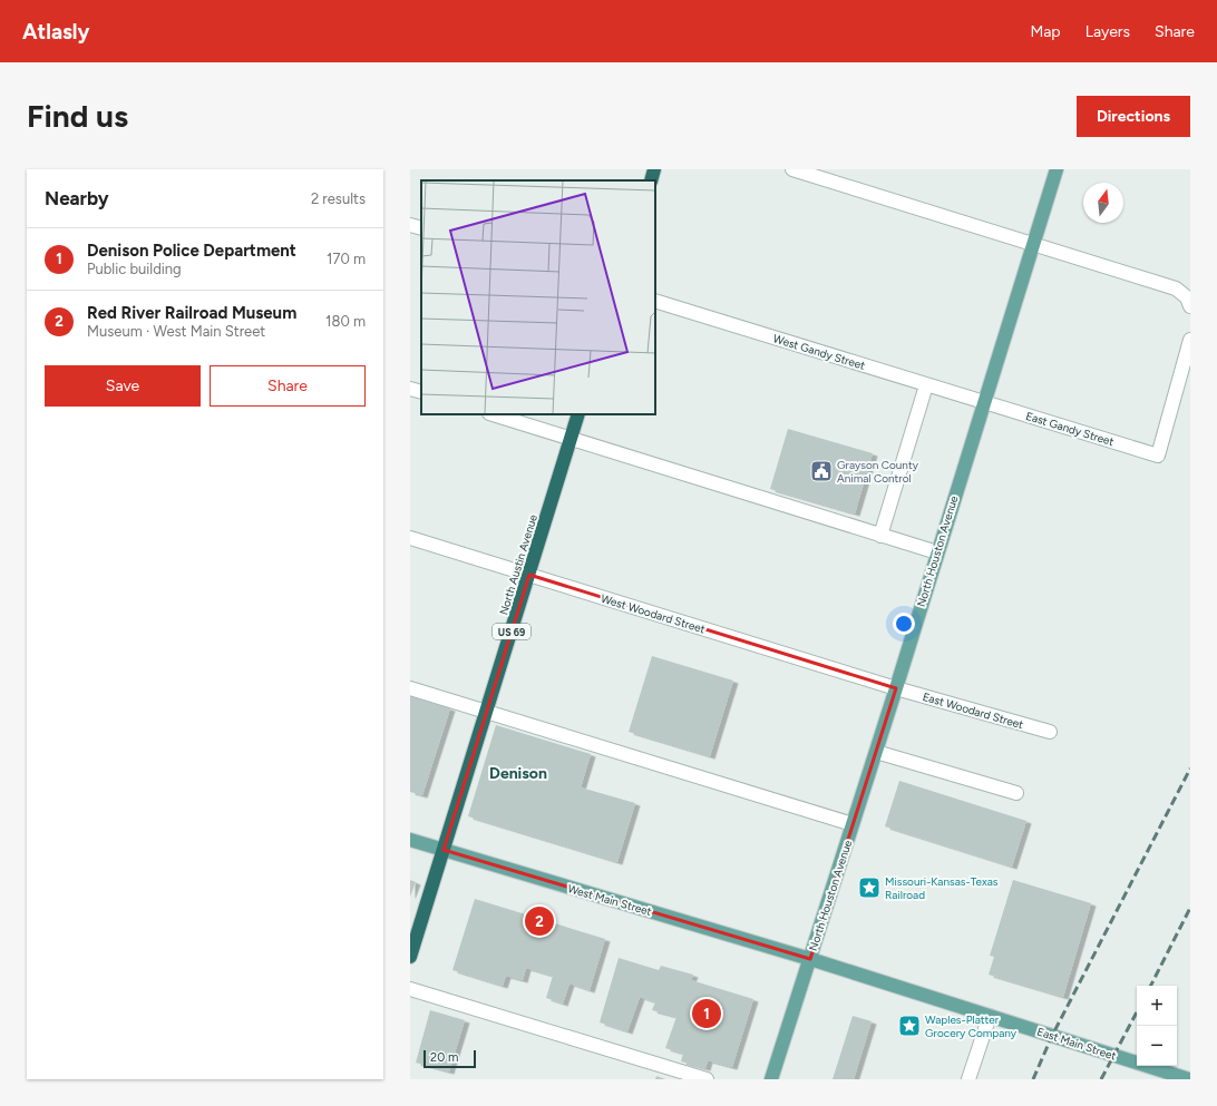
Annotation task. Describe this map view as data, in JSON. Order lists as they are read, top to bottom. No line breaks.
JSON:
{"streets":{"highway":["North Austin Avenue","US 69"],"main road":["North Houston Avenue","West Main Street","East Main Street"],"street":["West Gandy Street","East Gandy Street","West Woodard Street","East Woodard Street"]},"crossings":[["West Gandy Street","East Gandy Street"],["West Gandy Street","North Houston Avenue"],["East Gandy Street","North Houston Avenue"],["North Houston Avenue","West Woodard Street"],["North Houston Avenue","East Woodard Street"],["North Houston Avenue","West Main Street"],["North Houston Avenue","East Main Street"],["North Austin Avenue","West Woodard Street"],["North Austin Avenue","US 69"],["North Austin Avenue","West Main Street"],["West Woodard Street","East Woodard Street"],["US 69","West Main Street"],["West Main Street","East Main Street"]],"districts":["Denison"],"places":{"public building":["Grayson County Animal Control"],"place":["Missouri-Kansas-Texas Railroad","Waples-Platter Grocery Company"]},"scale_bar":"20 m","north":"top","page":{"header":"Atlasly","nav":["Map","Layers","Share"],"buttons":["Directions",["Save","Share"]],"title":"Find us","heading":["Nearby","2 results"],"list":[{"mark":"1","name":"Denison Police Department","note":"Public building","value":"170 m"},{"mark":"2","name":"Red River Railroad Museum","note":"Museum · West Main Street","value":"180 m"}],"pins":["2","1"],"map_buttons":["+","−"],"scale":"20 m"}}
